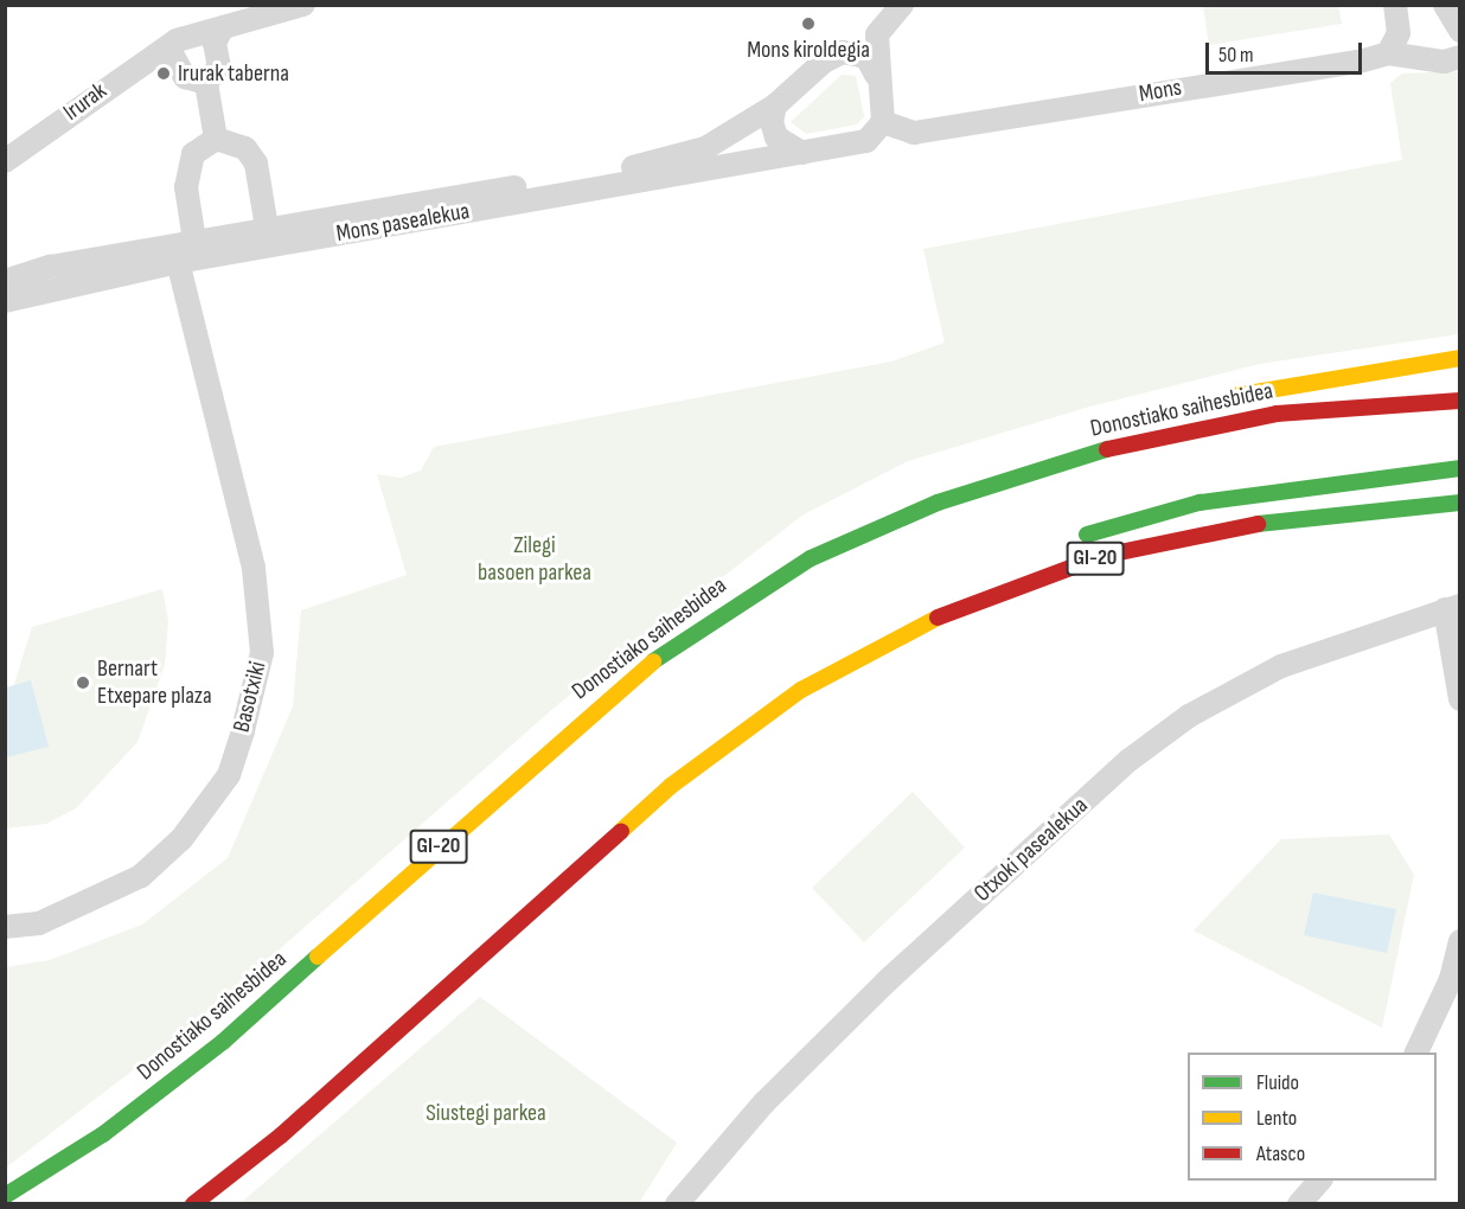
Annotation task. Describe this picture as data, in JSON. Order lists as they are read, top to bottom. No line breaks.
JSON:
{"streets":{"highway":["Donostiako saihesbidea","GI-20"],"street":["Mons","Irurak","Mons pasealekua","Basotxiki","Otxoki pasealekua"]},"crossings":[["Mons","Mons pasealekua"],["Mons pasealekua","Basotxiki"]],"parks":["Zilegi basoen parkea","Siustegi parkea"],"places":["Mons kiroldegia","Irurak taberna","Bernart Etxepare plaza"],"legend":["Fluido","Lento","Atasco"],"scale_bar":"50 m"}
